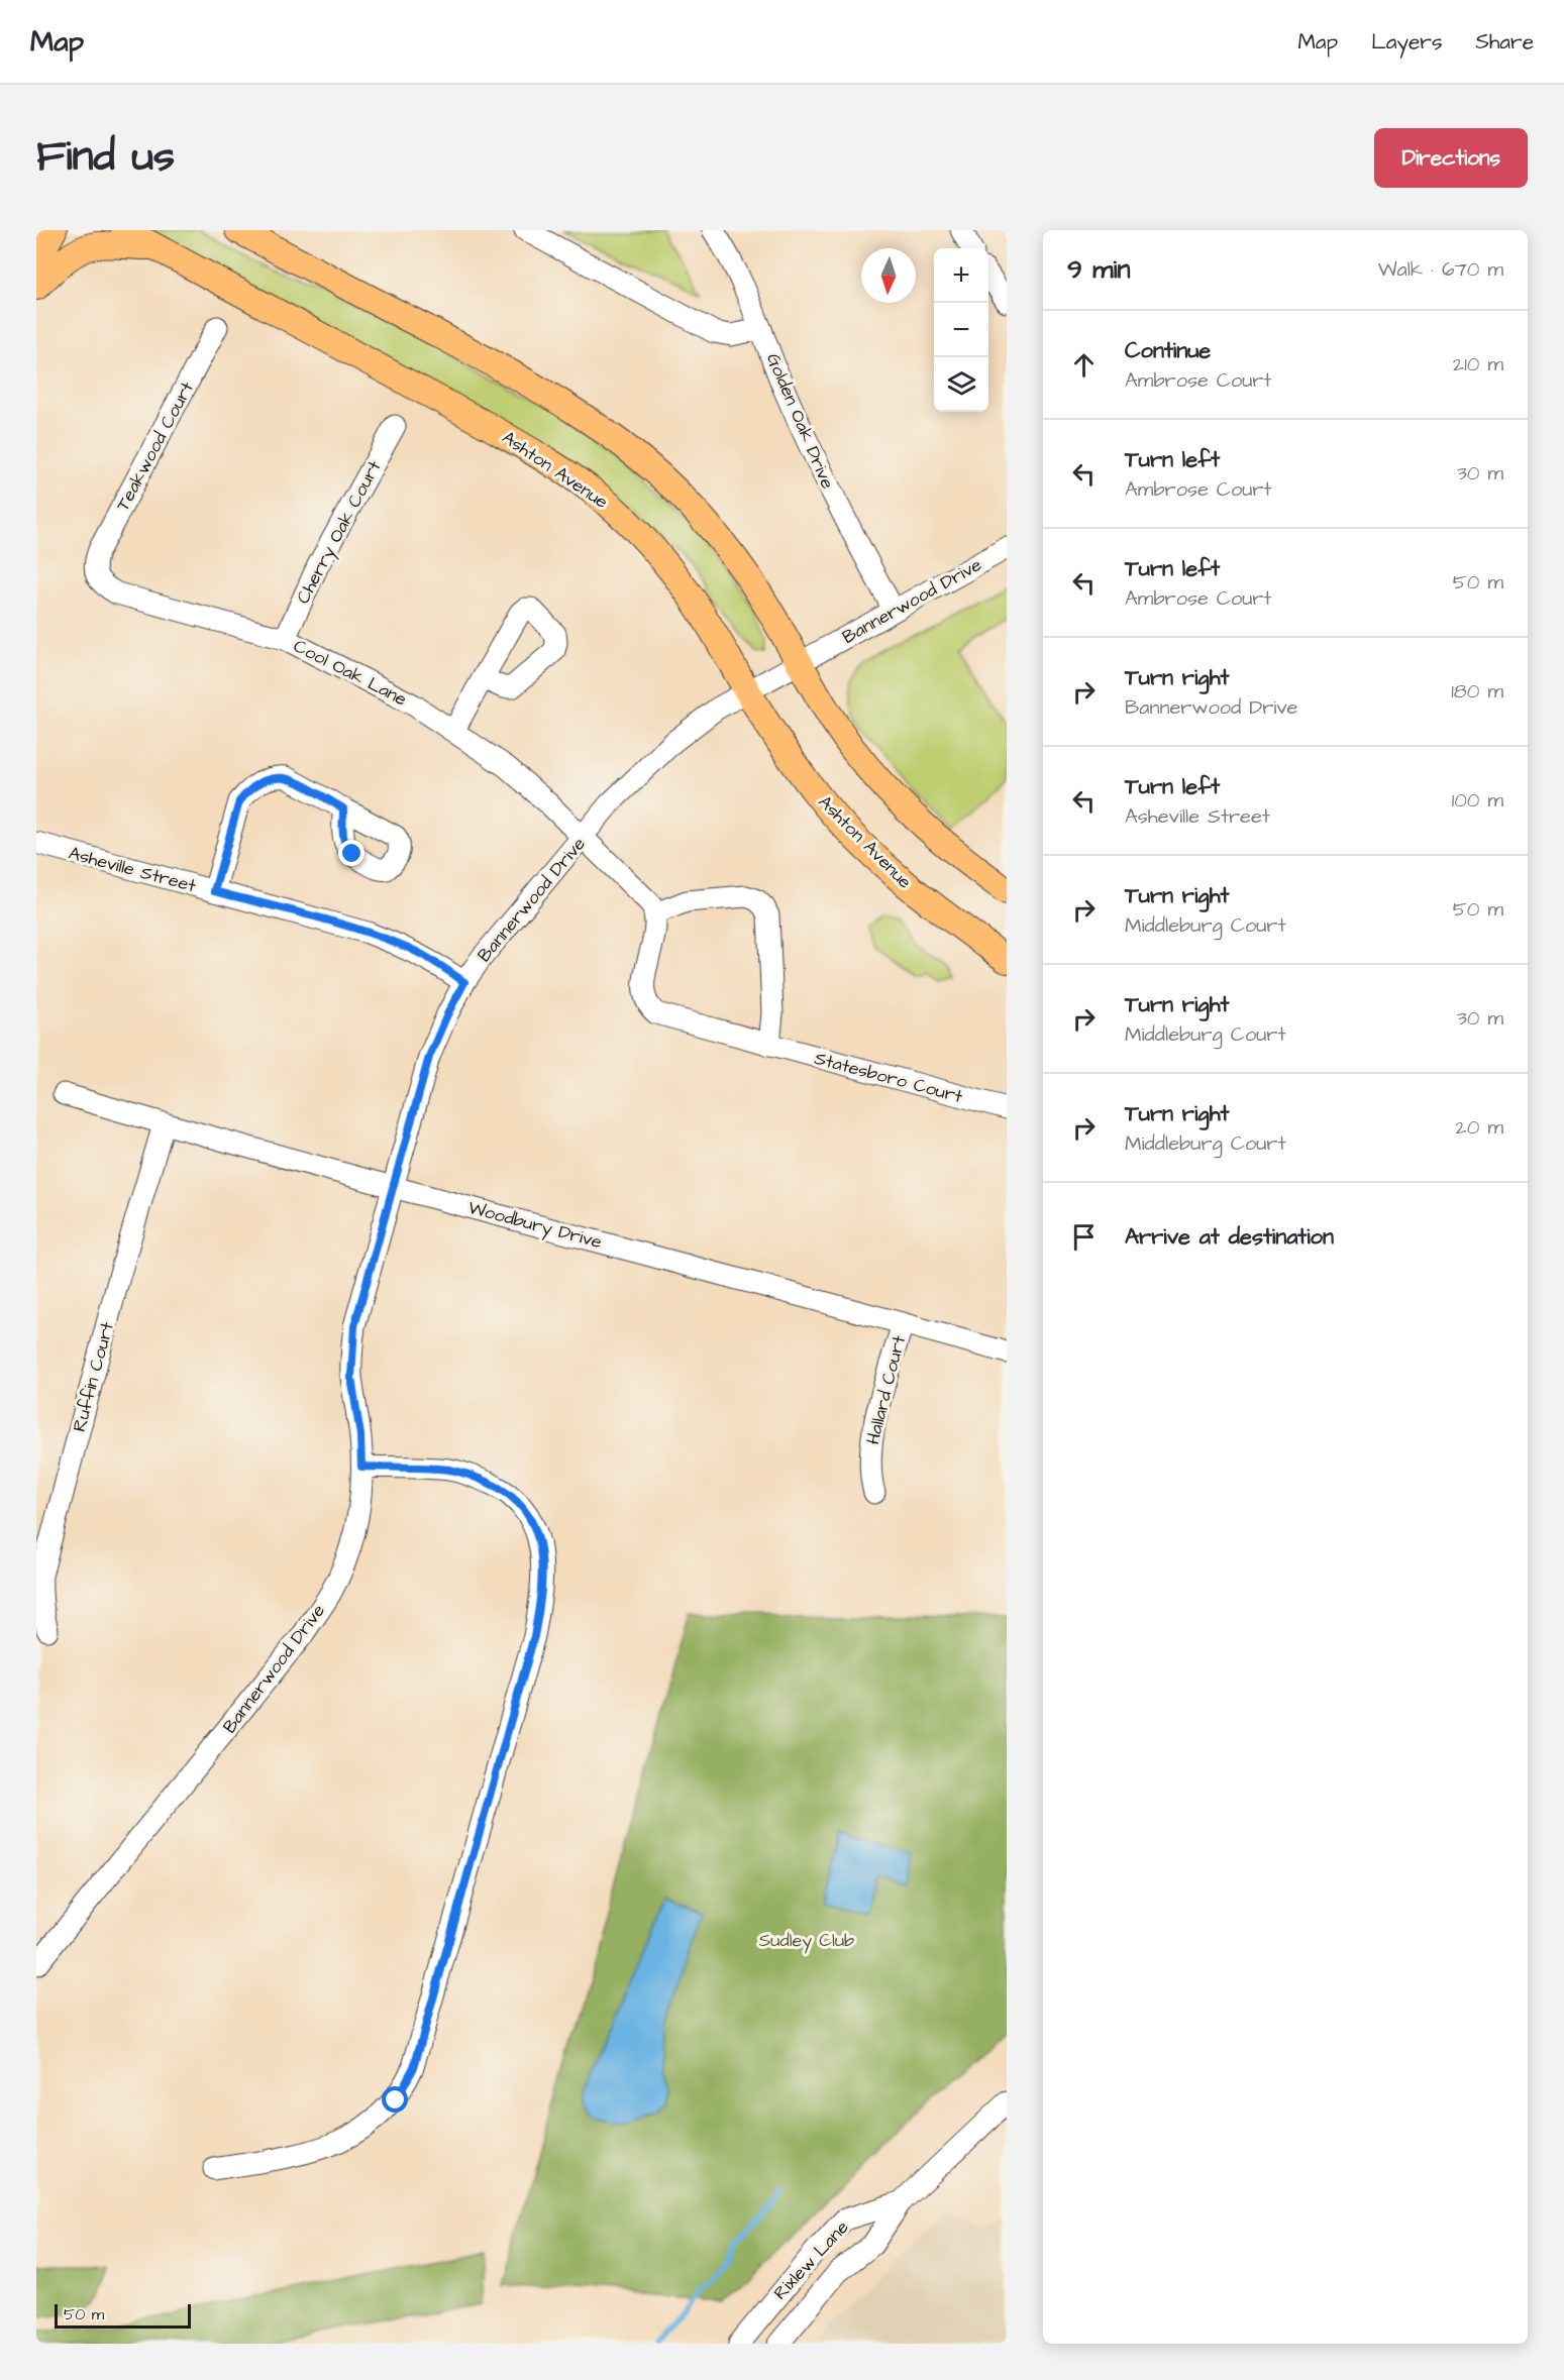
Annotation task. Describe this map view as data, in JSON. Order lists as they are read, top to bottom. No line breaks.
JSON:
{"streets":{"main road":["Ashton Avenue"],"street":["Golden Oak Drive","Teakwood Court","Cherry Oak Court","Bannerwood Drive","Cool Oak Lane","Asheville Street","Statesboro Court","Woodbury Drive","Ruffin Court","Hallard Court","Rixlew Lane"]},"crossings":[["Golden Oak Drive","Bannerwood Drive"],["Teakwood Court","Cool Oak Lane"],["Ashton Avenue","Bannerwood Drive"],["Cherry Oak Court","Cool Oak Lane"],["Bannerwood Drive","Cool Oak Lane"],["Bannerwood Drive","Asheville Street"],["Bannerwood Drive","Woodbury Drive"],["Woodbury Drive","Ruffin Court"],["Woodbury Drive","Hallard Court"]],"parks":["Sudley Club"],"scale_bar":"50 m","north":"bottom","page":{"header":"Map","nav":["Map","Layers","Share"],"title":"Find us","buttons":"Directions","heading":["9 min","Walk · 670 m"],"map_buttons":["+","−"],"list":[["Continue","Ambrose Court","210 m"],["Turn left","Ambrose Court","30 m"],["Turn left","Ambrose Court","50 m"],["Turn right","Bannerwood Drive","180 m"],["Turn left","Asheville Street","100 m"],["Turn right","Middleburg Court","50 m"],["Turn right","Middleburg Court","30 m"],["Turn right","Middleburg Court","20 m"],"Arrive at destination"],"scale":"50 m"}}
